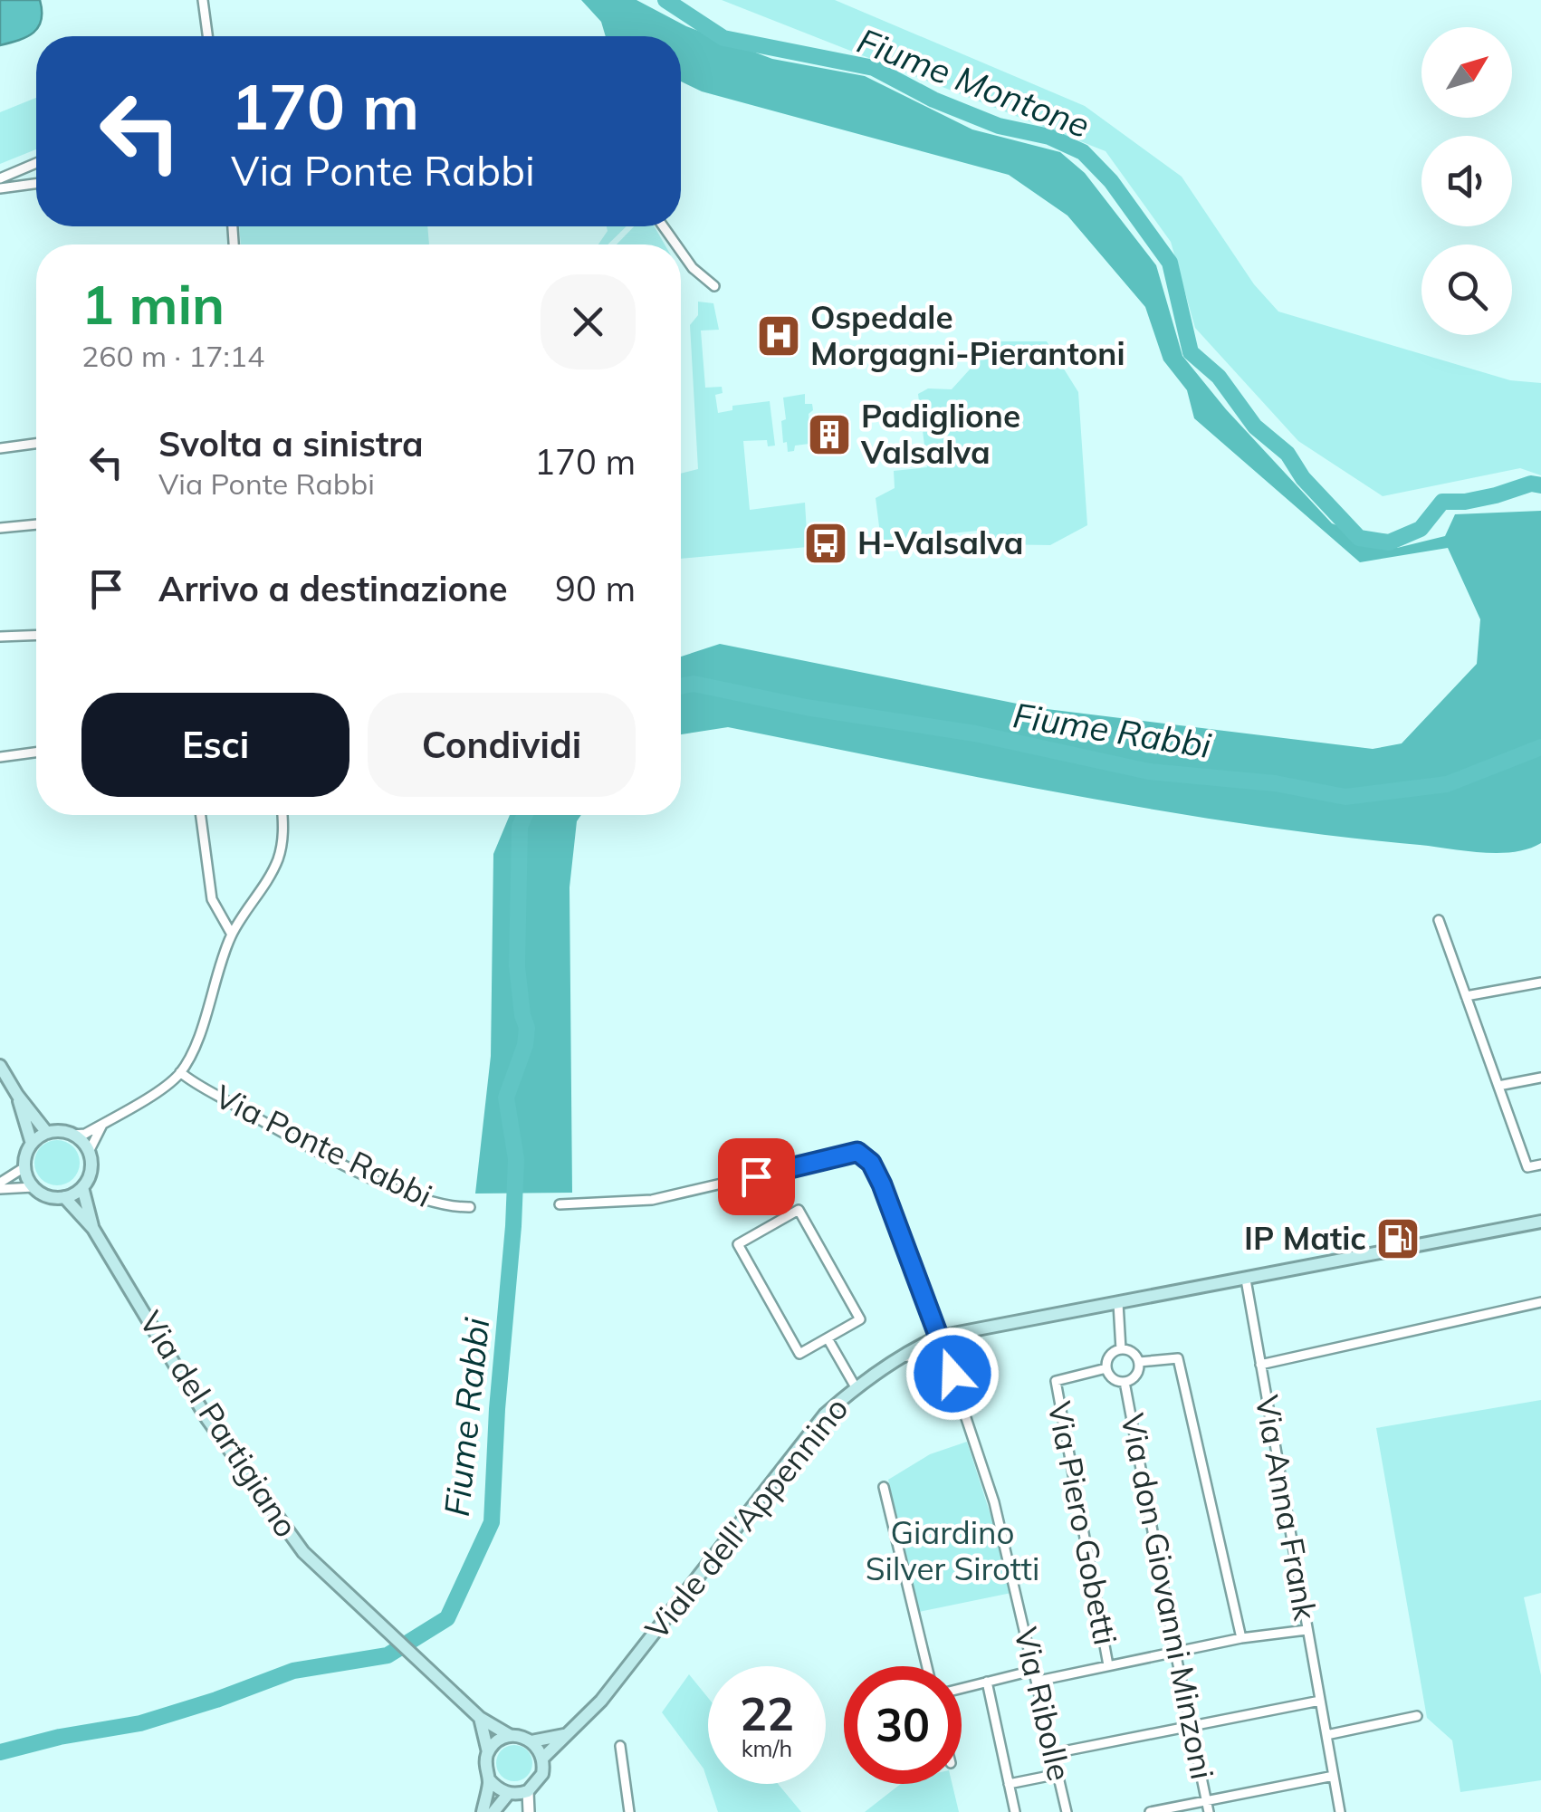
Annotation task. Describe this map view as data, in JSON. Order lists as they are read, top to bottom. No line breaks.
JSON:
{"streets":{"main road":["Via del Partigiano","Viale dell'Appennino"],"street":["Via Ponte Rabbi","Via Anna Frank","Via Piero Gobetti","Via don Giovanni Minzoni","Via Ribolle"]},"crossings":[["Via del Partigiano","Viale dell'Appennino"],["Via Anna Frank","Viale dell'Appennino"],["Viale dell'Appennino","Via Ribolle"],["Via Piero Gobetti","Via don Giovanni Minzoni"]],"water":["Fiume Montone","Fiume Rabbi"],"parks":["Giardino Silver Sirotti"],"places":{"hospital":["Ospedale Morgagni-Pierantoni"],"building":["Padiglione Valsalva"],"bus stop":["H-Valsalva"],"fuel station":["IP Matic"]},"north":"top right","page":{"turn":["170 m","Via Ponte Rabbi"],"heading":["1 min","260 m · 17:14"],"list":[{"name":"Svolta a sinistra","note":"Via Ponte Rabbi","value":"170 m"},{"name":"Arrivo a destinazione","value":"90 m"}],"buttons":["Esci","Condividi"],"speed":"22 km/h","limit":"30"}}
